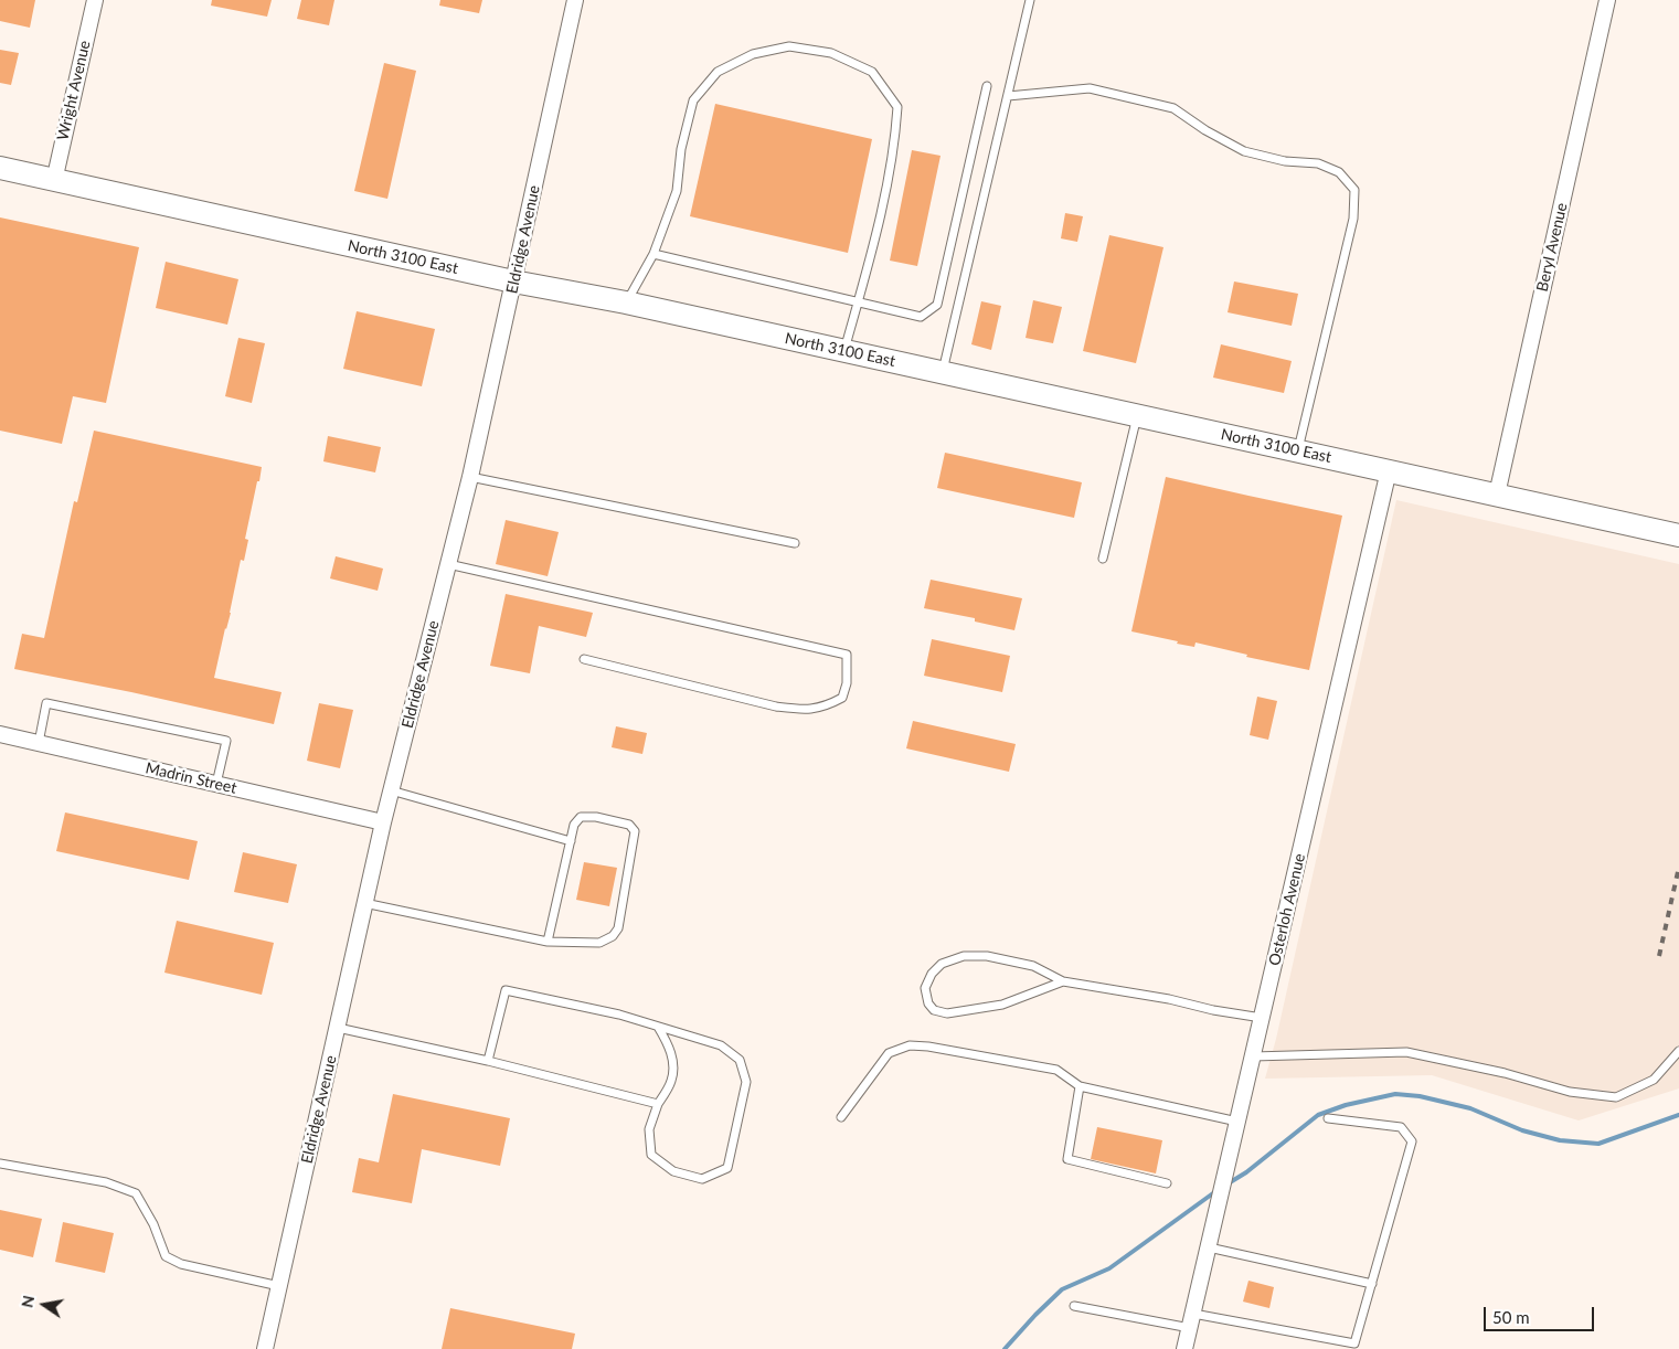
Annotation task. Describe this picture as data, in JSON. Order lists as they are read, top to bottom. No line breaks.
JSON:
{"streets":{"main road":["North 3100 East"],"street":["Wright Avenue","Eldridge Avenue","Beryl Avenue","Madrin Street","Osterloh Avenue"]},"crossings":[["Wright Avenue","North 3100 East"],["Eldridge Avenue","North 3100 East"],["Eldridge Avenue","Madrin Street"],["Beryl Avenue","North 3100 East"],["North 3100 East","Osterloh Avenue"]],"scale_bar":"50 m","north":"left"}
